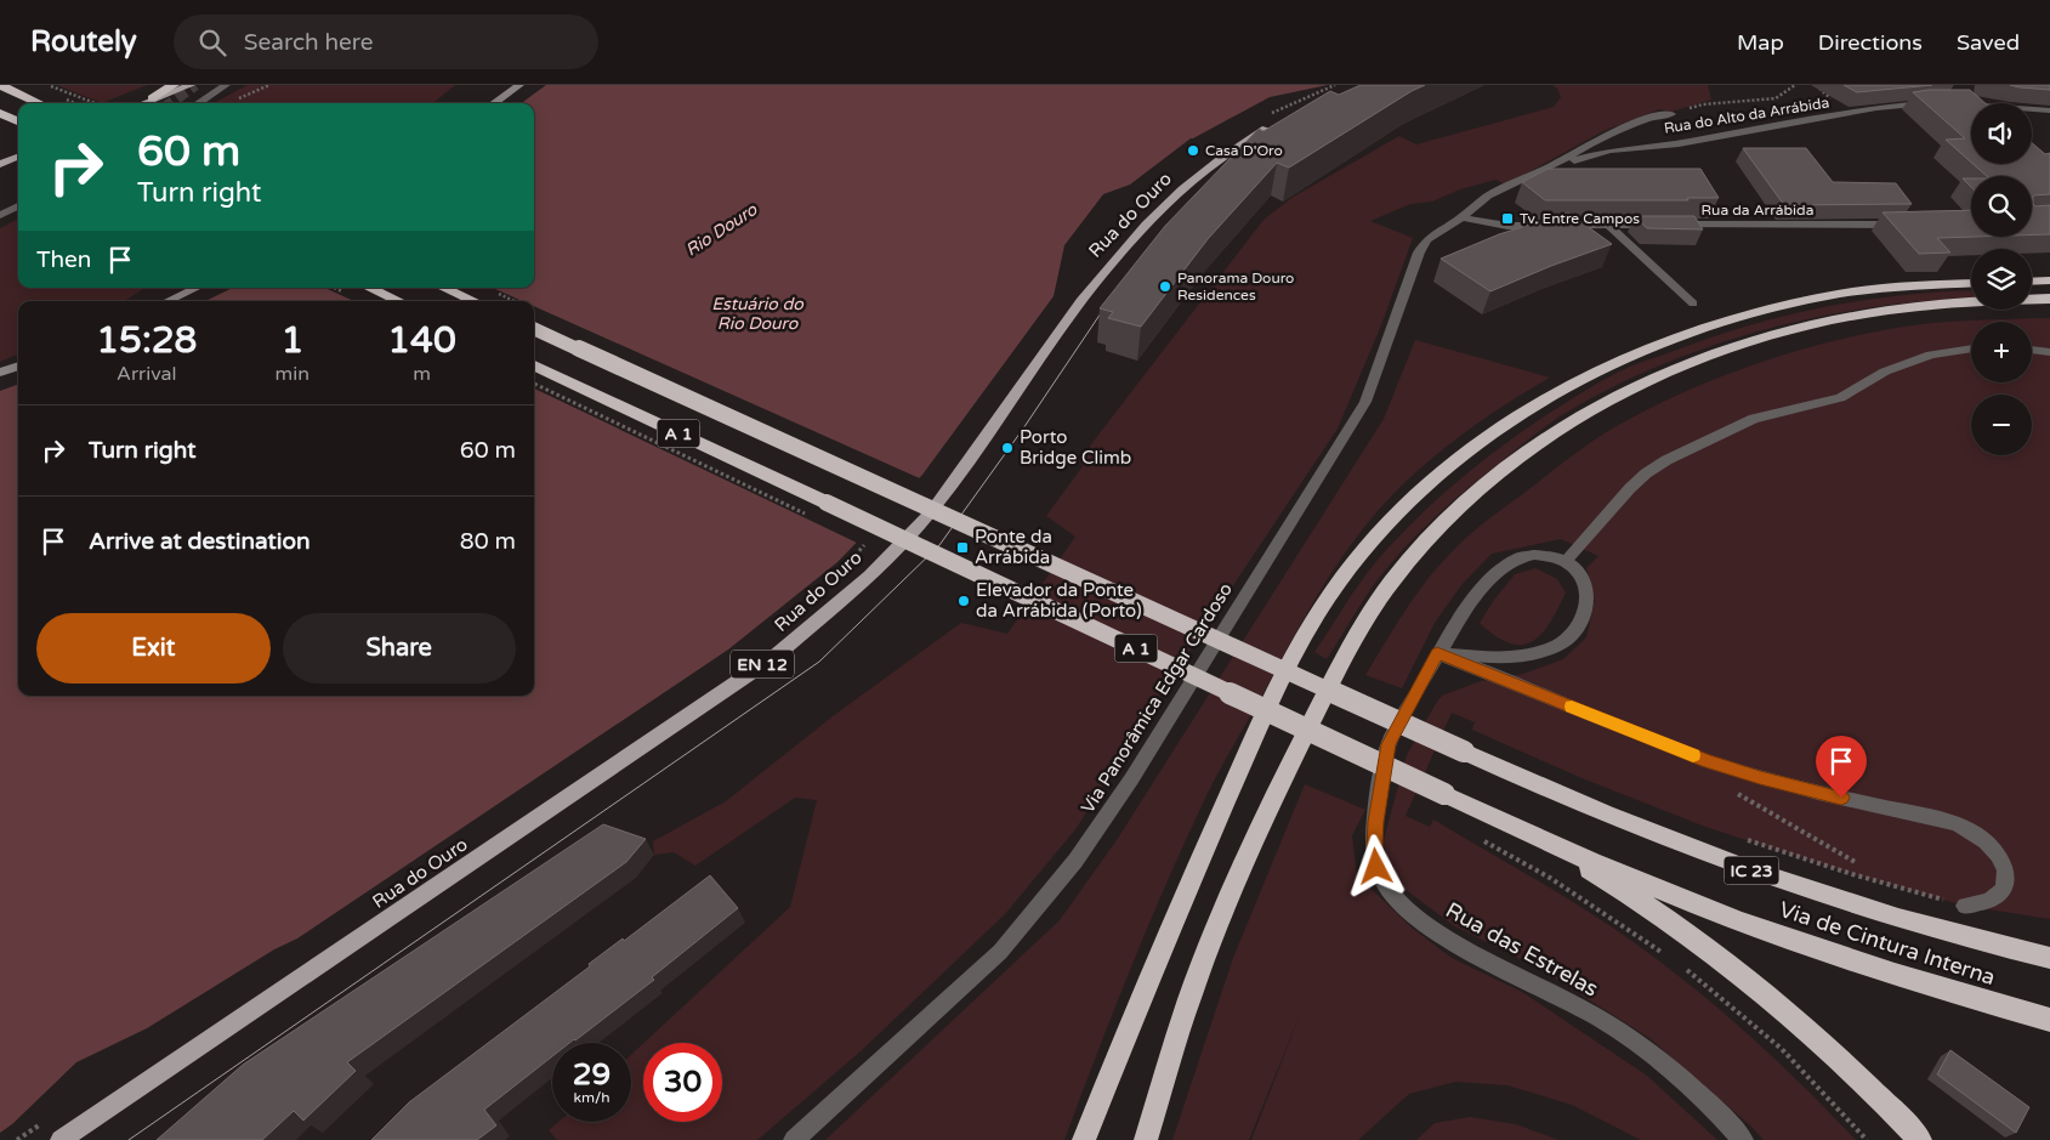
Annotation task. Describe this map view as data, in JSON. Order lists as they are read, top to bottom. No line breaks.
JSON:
{"streets":{"highway":["A 1","IC 23","Via de Cintura Interna"],"main road":["Rua do Ouro","EN 12"],"street":["Rua do Alto da Arrábida","Rua da Arrábida","Via Panorâmica Edgar Cardoso","Rua das Estrelas"]},"crossings":[["Rua do Alto da Arrábida","Rua da Arrábida"],["Rua do Alto da Arrábida","Via Panorâmica Edgar Cardoso"],["Rua da Arrábida","Via Panorâmica Edgar Cardoso"],["A 1","Via de Cintura Interna"]],"water":["Rio Douro","Estuário do Rio Douro"],"places":{"other":["Casa D'Oro","Panorama Douro Residences","Porto Bridge Climb","Elevador da Ponte da Arrábida (Porto)"],"transit":["Tv. Entre Campos","Ponte da Arrábida"]},"page":{"header":"Routely","search":"Search here","nav":["Map","Directions","Saved"],"map_buttons":["+","−"],"turn":["60 m","Turn right"],"then":"Then","eta":["15:28","Arrival","1","min","140","m"],"list":[{"name":"Turn right","value":"60 m"},{"name":"Arrive at destination","value":"80 m"}],"buttons":["Exit","Share"],"speed":"29 km/h","limit":"30"}}
